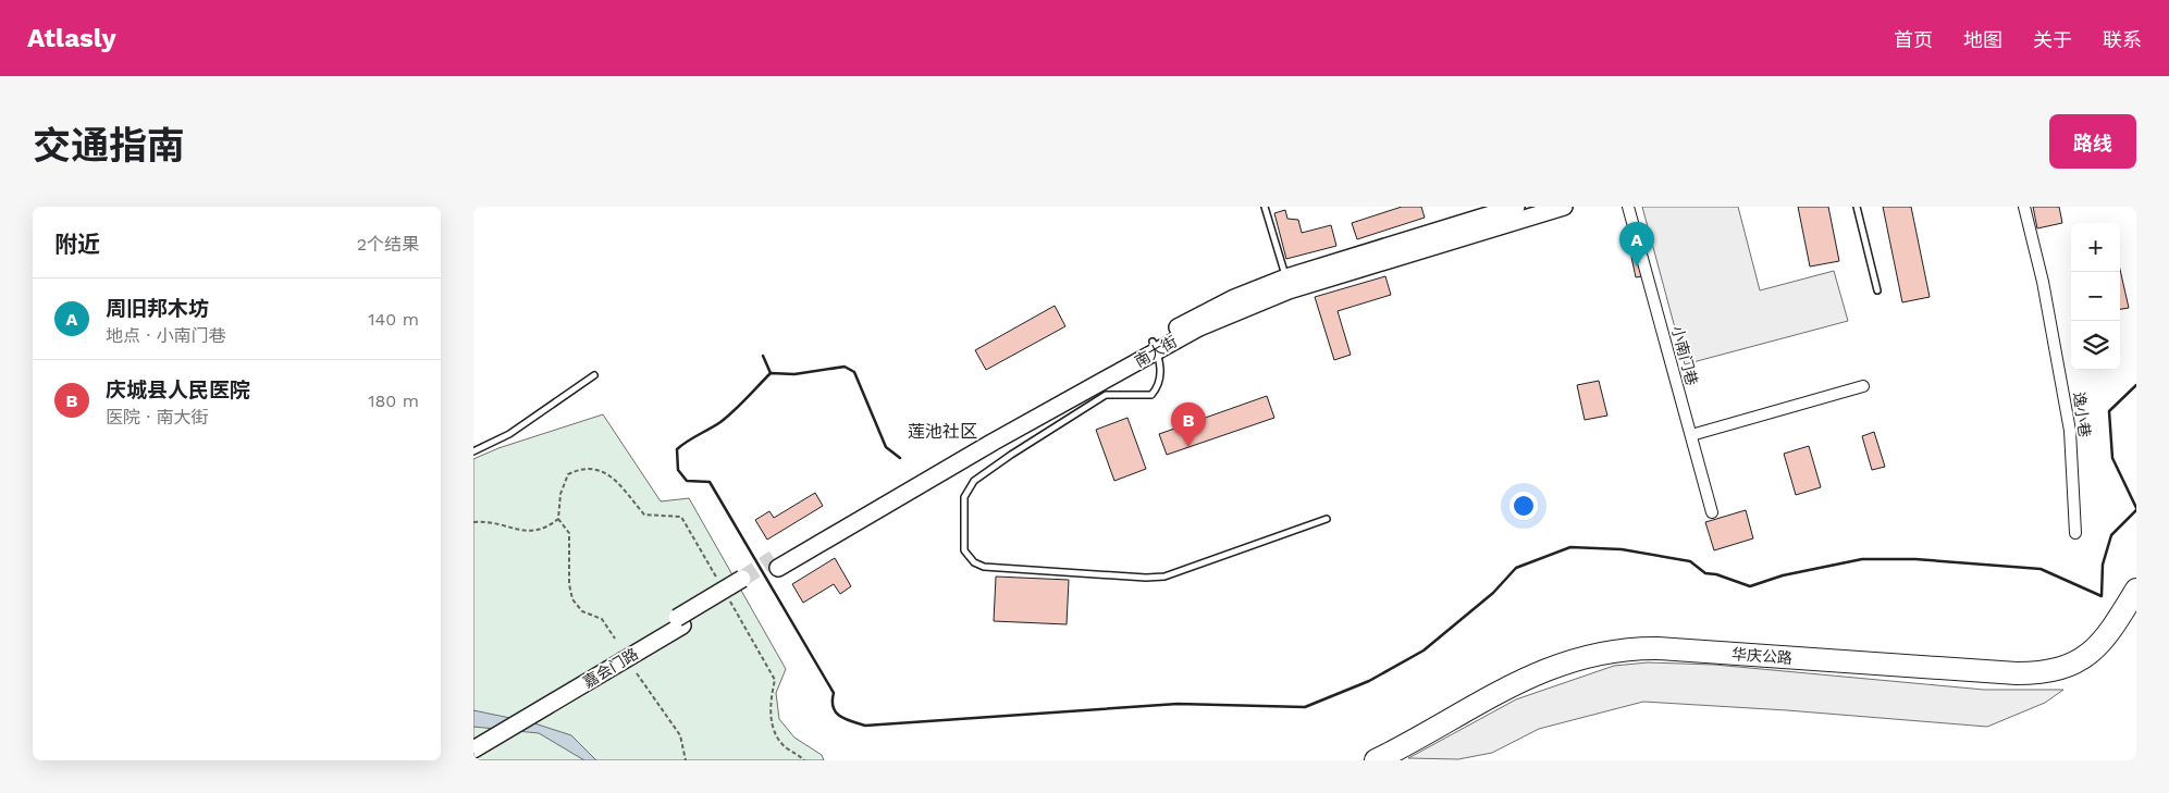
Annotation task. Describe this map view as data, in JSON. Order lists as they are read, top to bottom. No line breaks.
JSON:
{"streets":{"highway":["华庆公路"],"main road":["南大街","嘉会门路"],"street":["小南门巷","逸小巷"]},"districts":["莲池社区"],"page":{"header":"Atlasly","nav":["首页","地图","关于","联系"],"title":"交通指南","buttons":"路线","heading":["附近","2个结果"],"pins":["A","B"],"map_buttons":["+","−"],"list":[{"mark":"A","name":"周旧邦木坊","note":"地点 · 小南门巷","value":"140 m"},{"mark":"B","name":"庆城县人民医院","note":"医院 · 南大街","value":"180 m"}]}}
